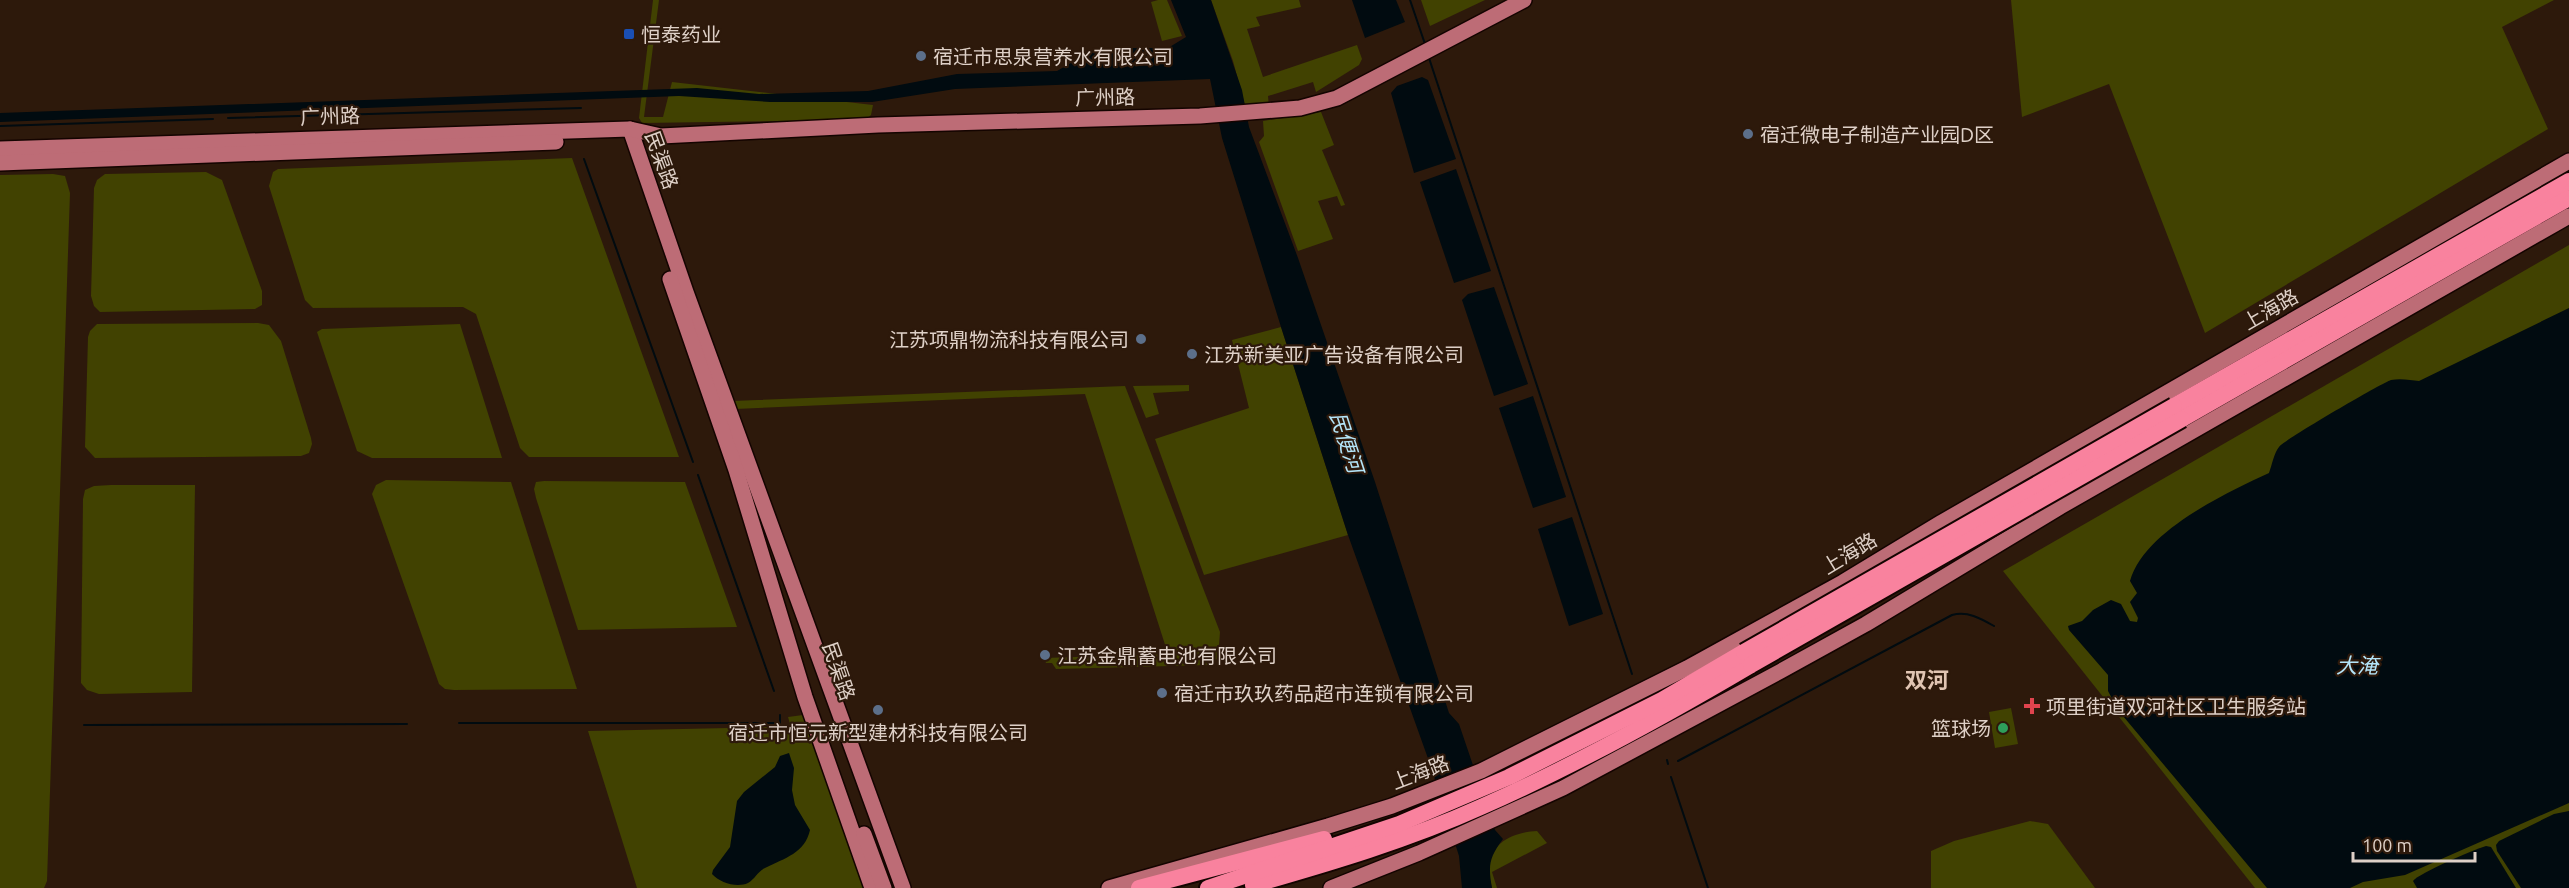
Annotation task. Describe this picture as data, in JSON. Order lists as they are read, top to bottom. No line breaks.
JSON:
{"streets":{"highway":["上海路"],"main road":["广州路","民渠路"]},"crossings":[["广州路","民渠路"]],"districts":["双河"],"water":["民便河","大淹"],"places":{"transit":["恒泰药业"],"other":["宿迁市思泉营养水有限公司","宿迁微电子制造产业园D区","江苏项鼎物流科技有限公司","江苏新美亚广告设备有限公司","江苏金鼎蓄电池有限公司","宿迁市玖玖药品超市连锁有限公司","宿迁市恒元新型建材科技有限公司","篮球场"],"health":["项里街道双河社区卫生服务站"]},"scale_bar":"100 m"}
